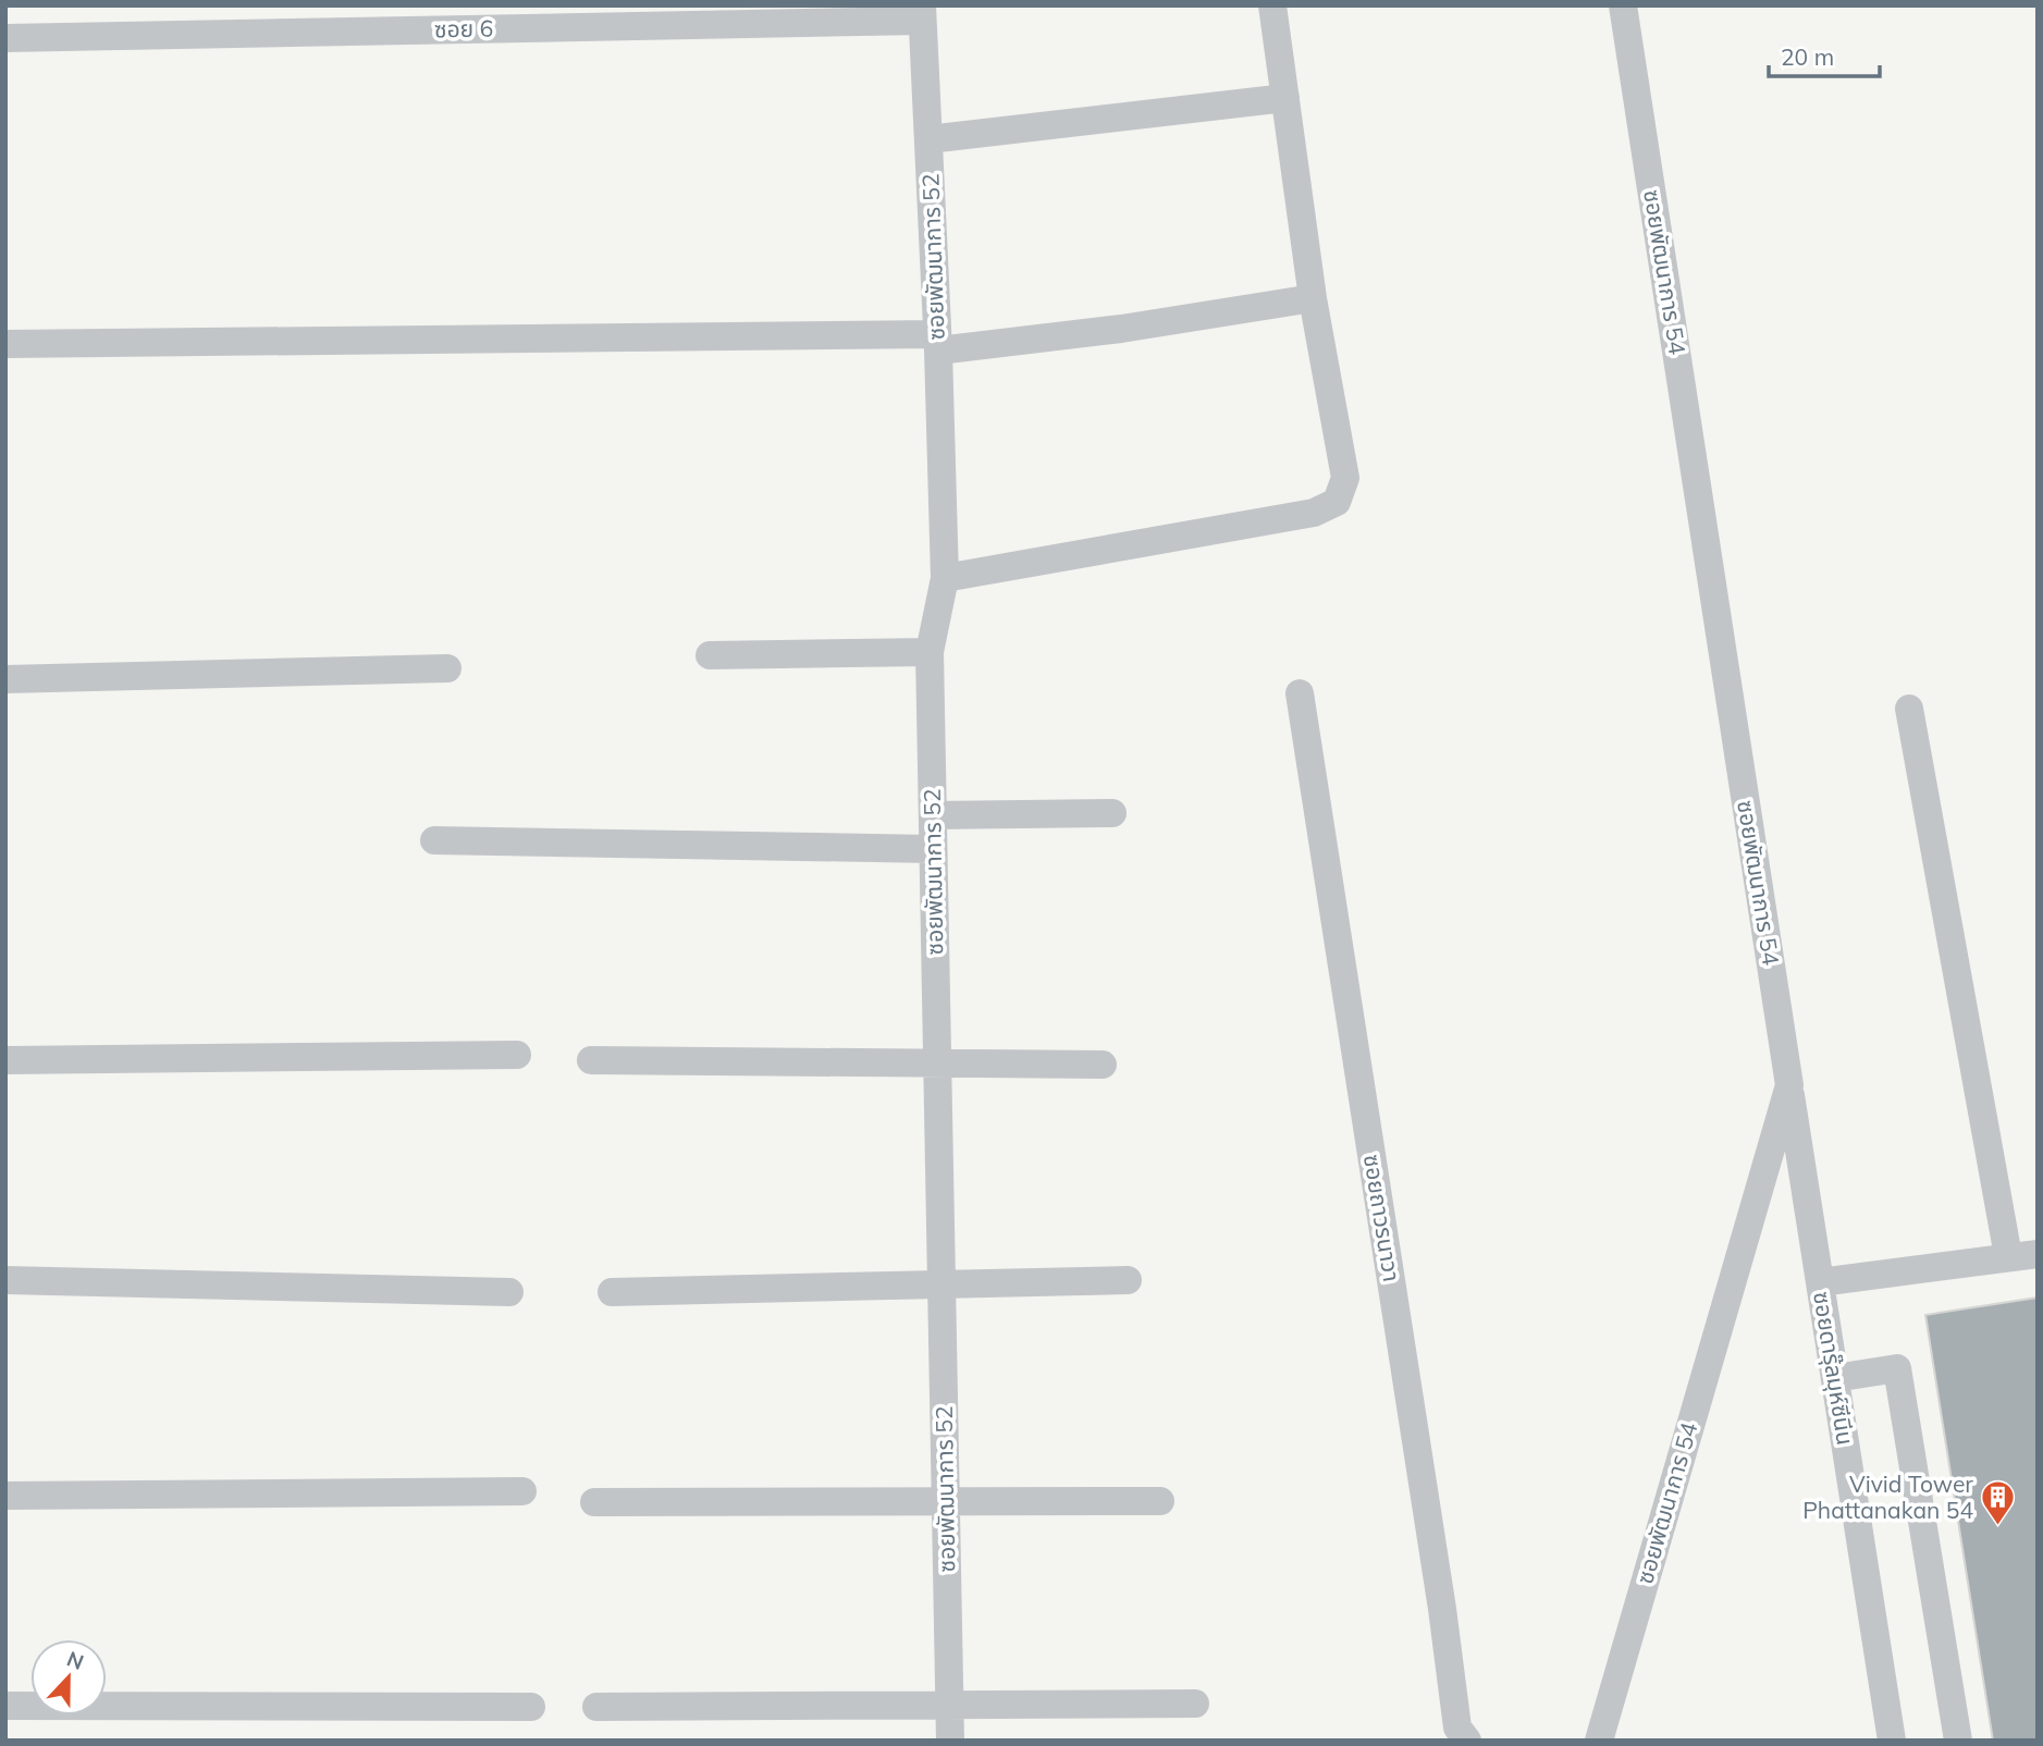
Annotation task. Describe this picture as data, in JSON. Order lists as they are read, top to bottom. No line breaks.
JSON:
{"streets":{"street":["ซอย 6","ซอยพัฒนาการ 52","ซอยพัฒนาการ 54","ซอยถาวรนาวา","ซอยดารุ๊ลมุห์ซีนีน"]},"crossings":[["ซอย 6","ซอยพัฒนาการ 52"],["ซอยพัฒนาการ 54","ซอยดารุ๊ลมุห์ซีนีน"]],"places":{"building":["Vivid Tower Phattanakan 54"]},"scale_bar":"20 m","north":"top"}
